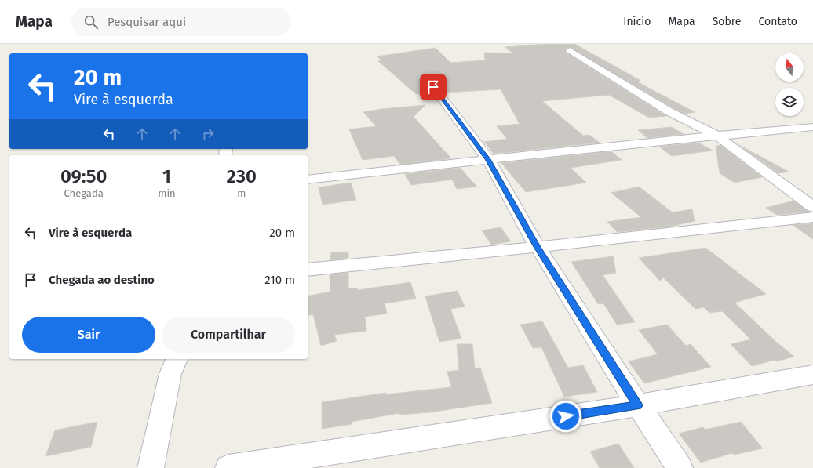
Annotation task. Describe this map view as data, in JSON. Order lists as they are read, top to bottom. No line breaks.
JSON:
{"north":"top","page":{"header":"Mapa","search":"Pesquisar aqui","nav":["Início","Mapa","Sobre","Contato"],"turn":["20 m","Vire à esquerda"],"eta":["09:50","Chegada","1","min","230","m"],"list":[{"name":"Vire à esquerda","value":"20 m"},{"name":"Chegada ao destino","value":"210 m"}],"buttons":["Sair","Compartilhar"]}}
